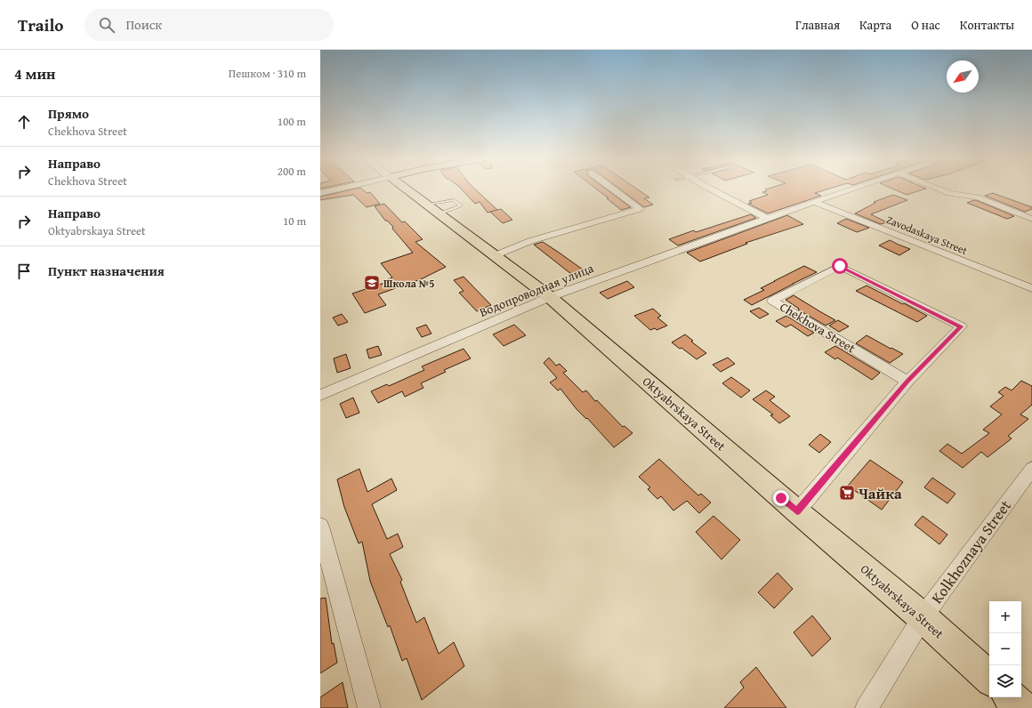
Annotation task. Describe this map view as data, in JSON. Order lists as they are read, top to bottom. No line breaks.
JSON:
{"streets":{"main road":["Oktyabrskaya Street"],"street":["Zavodaskaya Street","Водопроводная улица","Chekhova Street","Kolkhoznaya Street"]},"crossings":[["Zavodaskaya Street","Водопроводная улица"],["Водопроводная улица","Oktyabrskaya Street"],["Chekhova Street","Oktyabrskaya Street"],["Oktyabrskaya Street","Kolkhoznaya Street"]],"places":{"school or university":["Школа №5"],"supermarket":["Чайка"]},"north":"bottom left","page":{"header":"Trailo","search":"Поиск","nav":["Главная","Карта","О нас","Контакты"],"heading":["4 мин","Пешком · 310 m"],"list":[["Прямо","Chekhova Street","100 m"],["Направо","Chekhova Street","200 m"],["Направо","Oktyabrskaya Street","10 m"],"Пункт назначения"],"map_buttons":["+","−"]}}
